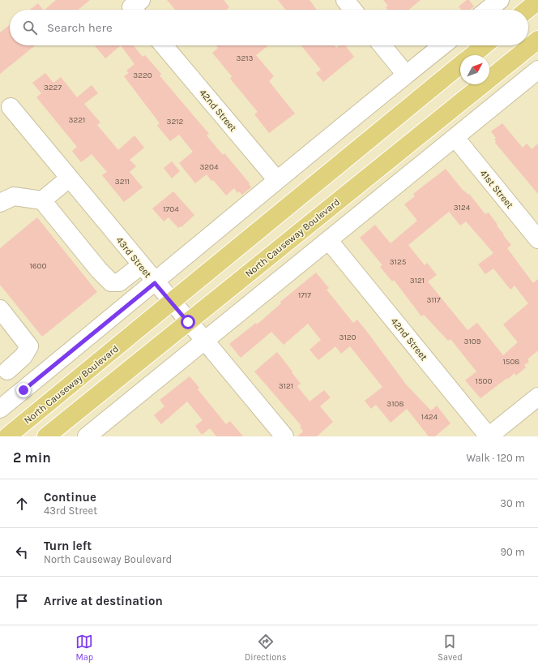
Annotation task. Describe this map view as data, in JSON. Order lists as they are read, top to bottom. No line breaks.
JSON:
{"streets":{"highway":["North Causeway Boulevard"],"street":["42nd Street","41st Street","43rd Street"]},"crossings":[["North Causeway Boulevard","43rd Street"]],"house_numbers":["3213","3220","3227","3221","3212","3204","3211","3124","1704","3125","1600","3121","1717","3117","3120","3109","1508","1500","3121","3108","1424"],"north":"top right","page":{"search":"Search here","heading":["2 min","Walk · 120 m"],"list":[["Continue","43rd Street","30 m"],["Turn left","North Causeway Boulevard","90 m"],"Arrive at destination"],"nav":["Map","Directions","Saved"]}}
